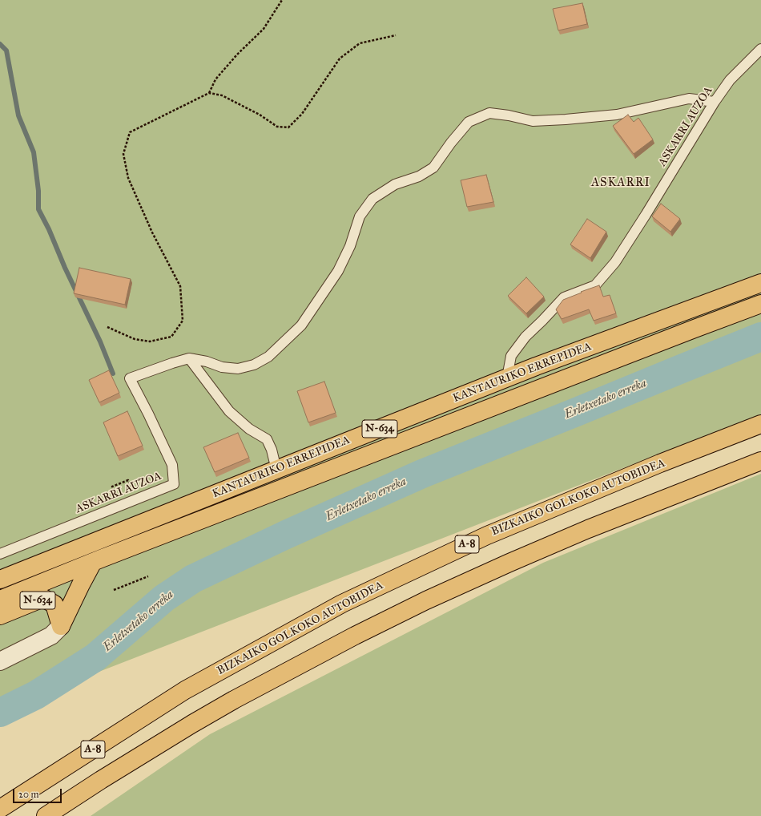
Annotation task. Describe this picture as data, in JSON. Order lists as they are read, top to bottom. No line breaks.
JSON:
{"streets":{"highway":["KANTAURIKO ERREPIDEA","N-634","BIZKAIKO GOLKOKO AUTOBIDEA","A-8"],"lane":["ASKARRI AUZOA"]},"crossings":[["ASKARRI AUZOA","KANTAURIKO ERREPIDEA"],["KANTAURIKO ERREPIDEA","N-634"]],"districts":["ASKARRI"],"water":["Erletxetako erreka"],"scale_bar":"20 m"}
